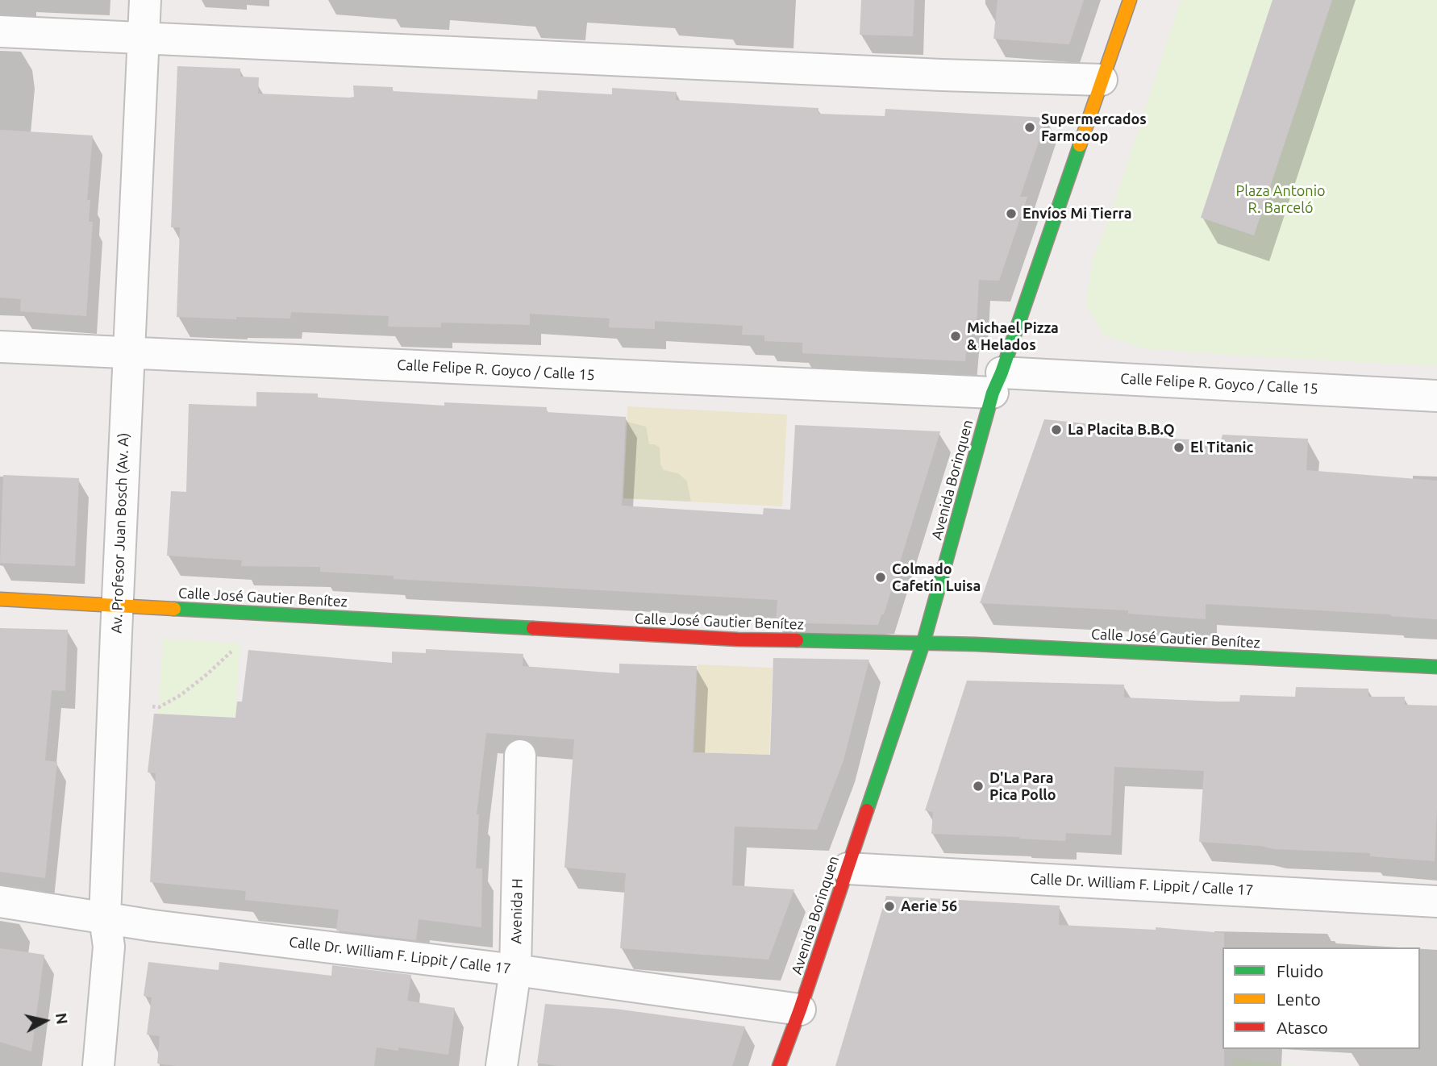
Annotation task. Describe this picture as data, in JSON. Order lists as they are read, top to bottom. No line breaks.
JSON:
{"streets":{"street":["Calle Felipe R. Goyco / Calle 15","Avenida Borinquen","Av. Profesor Juan Bosch (Av. A)","Calle José Gautier Benítez","Calle Dr. William F. Lippit / Calle 17","Avenida H"]},"crossings":[["Calle Felipe R. Goyco / Calle 15","Avenida Borinquen"],["Calle Felipe R. Goyco / Calle 15","Av. Profesor Juan Bosch (Av. A)"],["Avenida Borinquen","Calle José Gautier Benítez"],["Avenida Borinquen","Calle Dr. William F. Lippit / Calle 17"],["Av. Profesor Juan Bosch (Av. A)","Calle José Gautier Benítez"],["Av. Profesor Juan Bosch (Av. A)","Calle Dr. William F. Lippit / Calle 17"],["Calle Dr. William F. Lippit / Calle 17","Avenida H"]],"parks":["Plaza Antonio R. Barceló"],"places":["Supermercados Farmcoop","Envíos Mi Tierra","Michael Pizza & Helados","La Placita B.B.Q","El Titanic","Colmado Cafetín Luisa","D'La Para Pica Pollo","Aerie 56"],"legend":["Fluido","Lento","Atasco"],"north":"right"}
